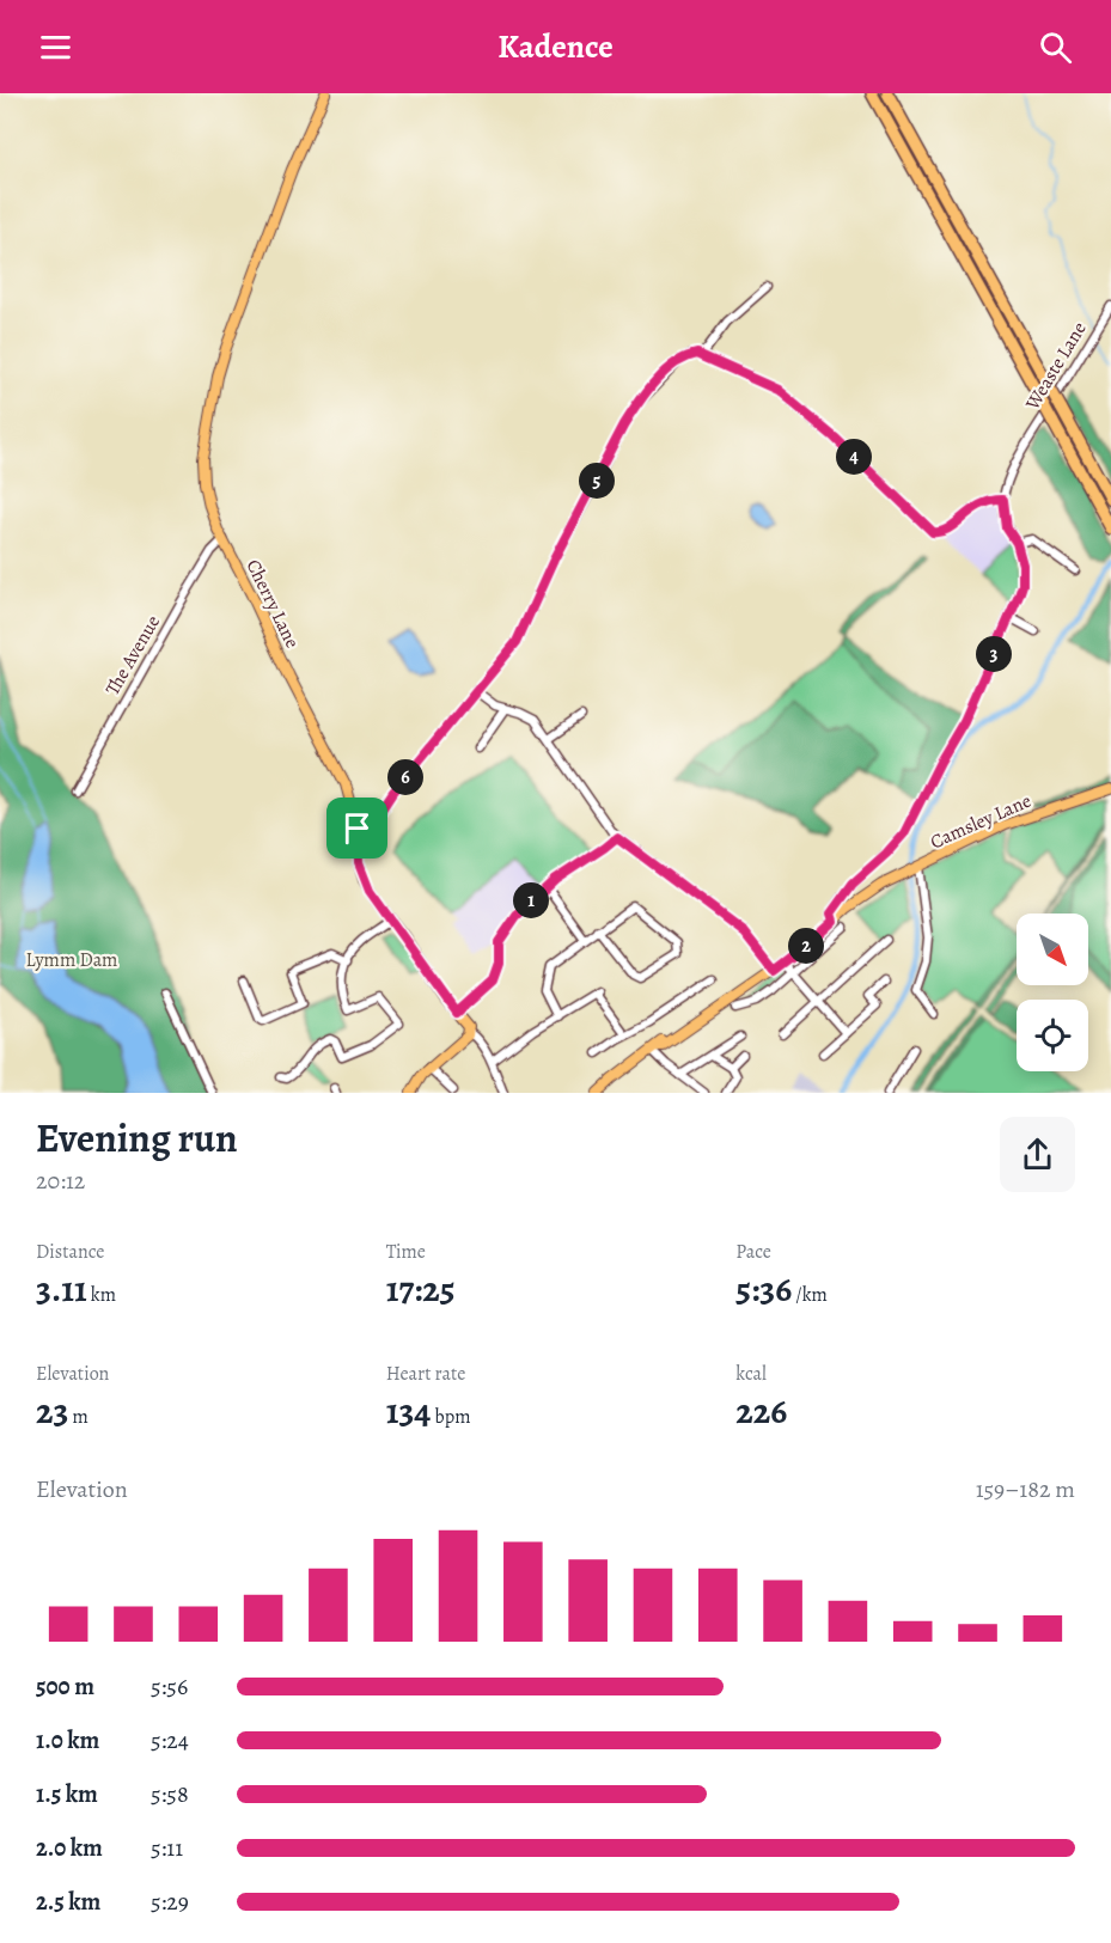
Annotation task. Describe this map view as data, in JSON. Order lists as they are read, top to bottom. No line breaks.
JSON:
{"streets":{"main road":["Cherry Lane","Camsley Lane"],"street":["Weaste Lane","The Avenue"]},"crossings":[["Cherry Lane","The Avenue"]],"parks":["Lymm Dam"],"north":"bottom right","page":{"header":"Kadence","pins":["4","5","3","6","1","2"],"heading":["Evening run","20:12"],"stats":[["Distance","3.11 km"],["Time","17:25"],["Pace","5:36 /km"],["Elevation","23 m"],["Heart rate","134 bpm"],["kcal","226"]],"chart":["Elevation","159–182 m"],"list":[{"name":"500 m","note":"5:56"},{"name":"1.0 km","note":"5:24"},{"name":"1.5 km","note":"5:58"},{"name":"2.0 km","note":"5:11"},{"name":"2.5 km","note":"5:29"}]}}
